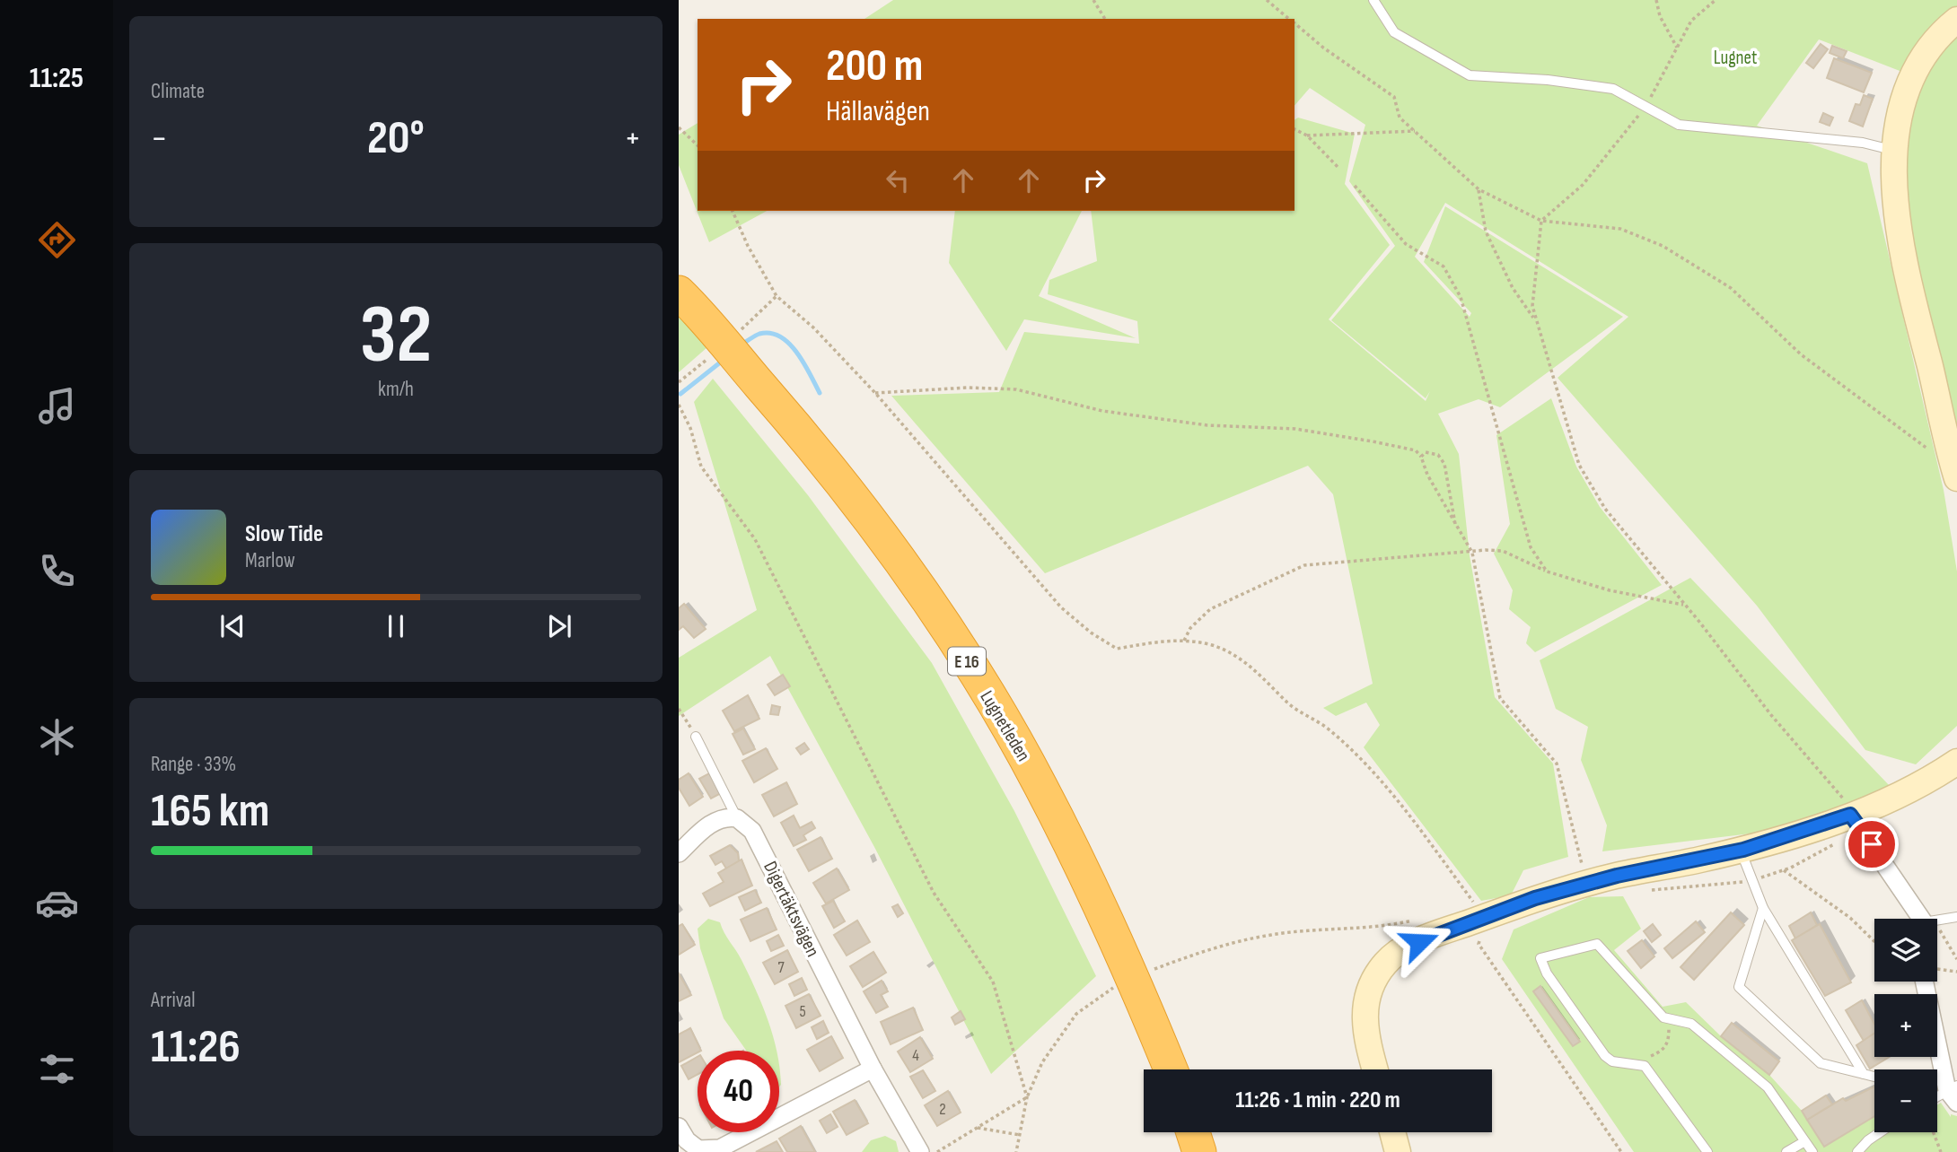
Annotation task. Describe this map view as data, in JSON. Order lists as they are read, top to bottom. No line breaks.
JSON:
{"streets":{"highway":["E 16","Lugnetleden"],"street":["Digertäktsvägen"]},"parks":["Lugnet"],"house_numbers":["7","5","4","2"],"page":{"tabs":"11:25","tile":["Climate",["32","km/h"],["Range · 33%","165 km"],["Arrival","11:26"]],"turn":["200 m","Hällavägen"],"heat":["−","20°","+"],"song":["Slow Tide","Marlow"],"map_buttons":["+","−"],"limit":"40","trip":"11:26 · 1 min · 220 m"}}
